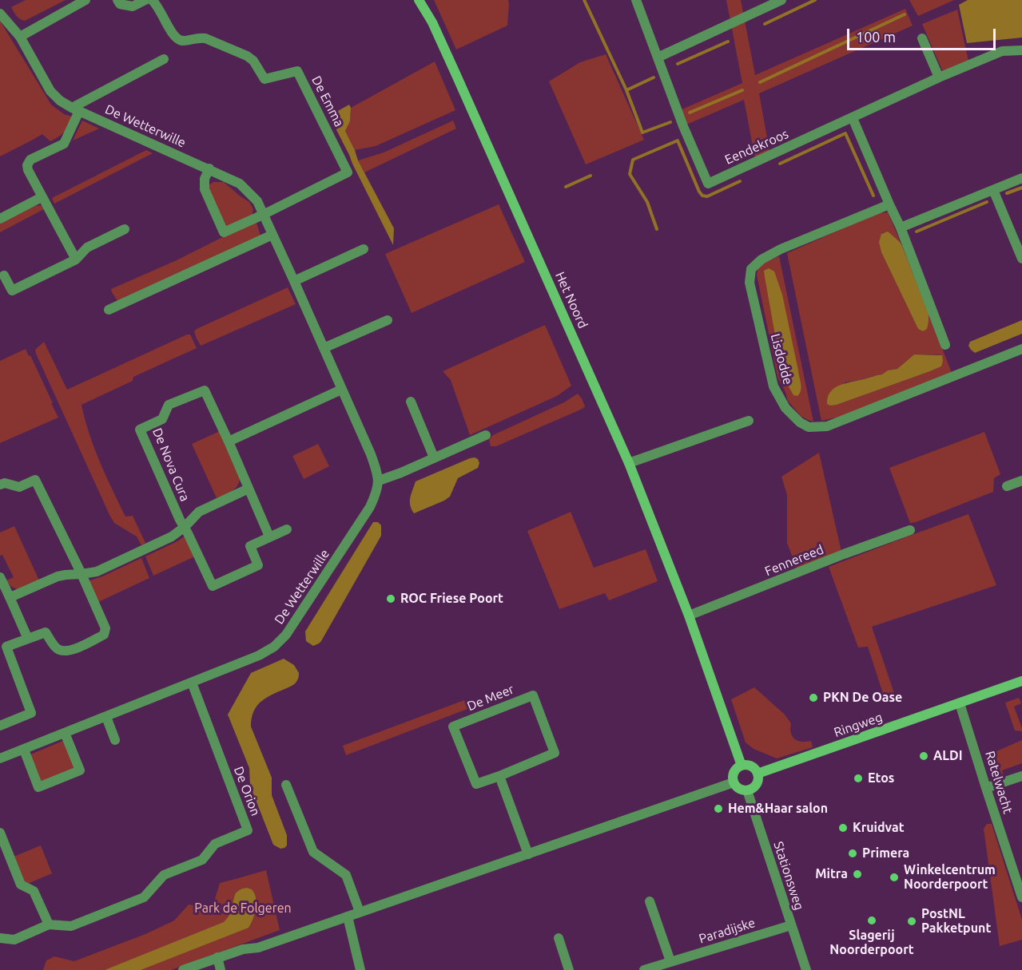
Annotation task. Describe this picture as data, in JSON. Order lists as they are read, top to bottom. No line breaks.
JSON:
{"streets":{"main road":["Het Noord","Ringweg"],"street":["De Emma","De Wetterwille","Eendekroos","Lisdodde","De Nova Cura","Fennereed","De Meer","Ratelwacht","De Orion","Stationsweg","Paradijske"]},"crossings":[["De Emma","De Wetterwille"],["De Wetterwille","De Orion"],["Het Noord","Fennereed"],["Ringweg","Ratelwacht"],["Ringweg","Stationsweg"],["Stationsweg","Paradijske"]],"parks":["Park de Folgeren"],"places":["ROC Friese Poort","PKN De Oase","ALDI","Etos","Hem&Haar salon","Kruidvat","Primera","Mitra","Winkelcentrum Noorderpoort","Slagerij Noorderpoort","PostNL Pakketpunt"],"scale_bar":"100 m"}
